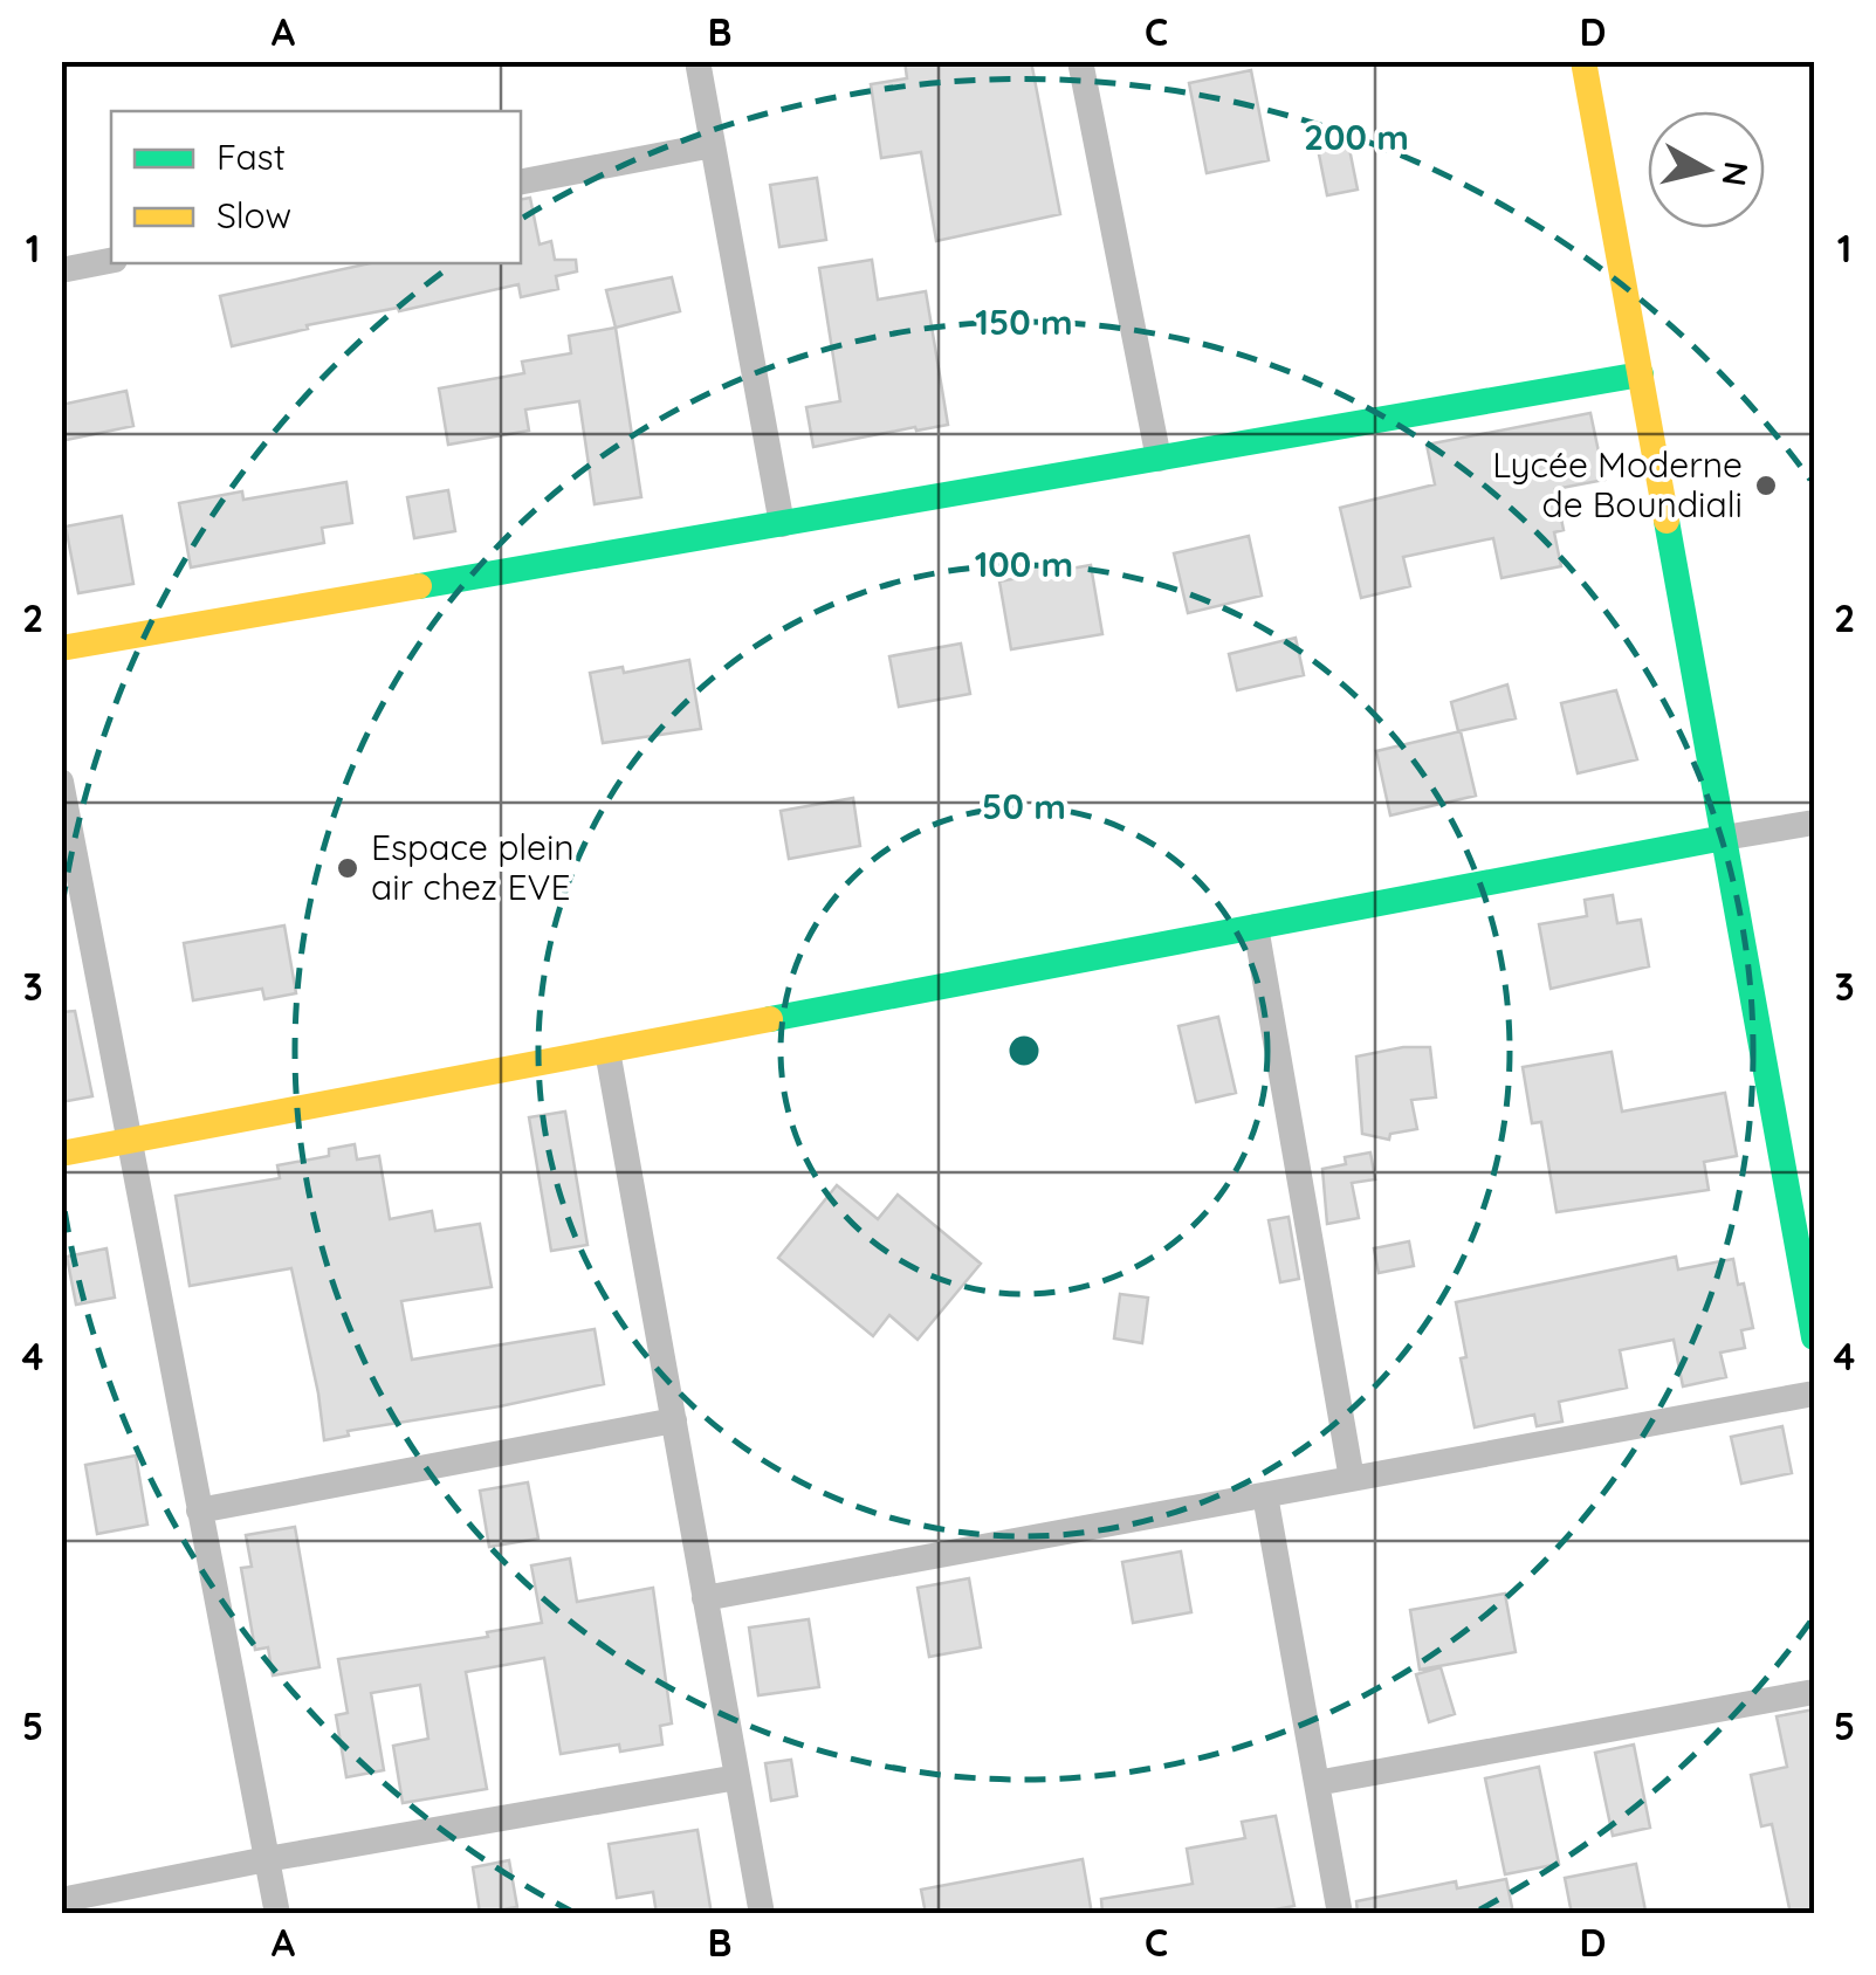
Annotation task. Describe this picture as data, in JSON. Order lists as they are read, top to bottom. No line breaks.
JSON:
{"places":["Lycée Moderne de Boundiali","Espace plein air chez EVE"],"legend":["Fast","Slow"],"north":"right","grid":{"columns":["A","B","C","D"],"rows":["1","2","3","4","5"]},"rings":["200 m","150 m","100 m","50 m"]}
